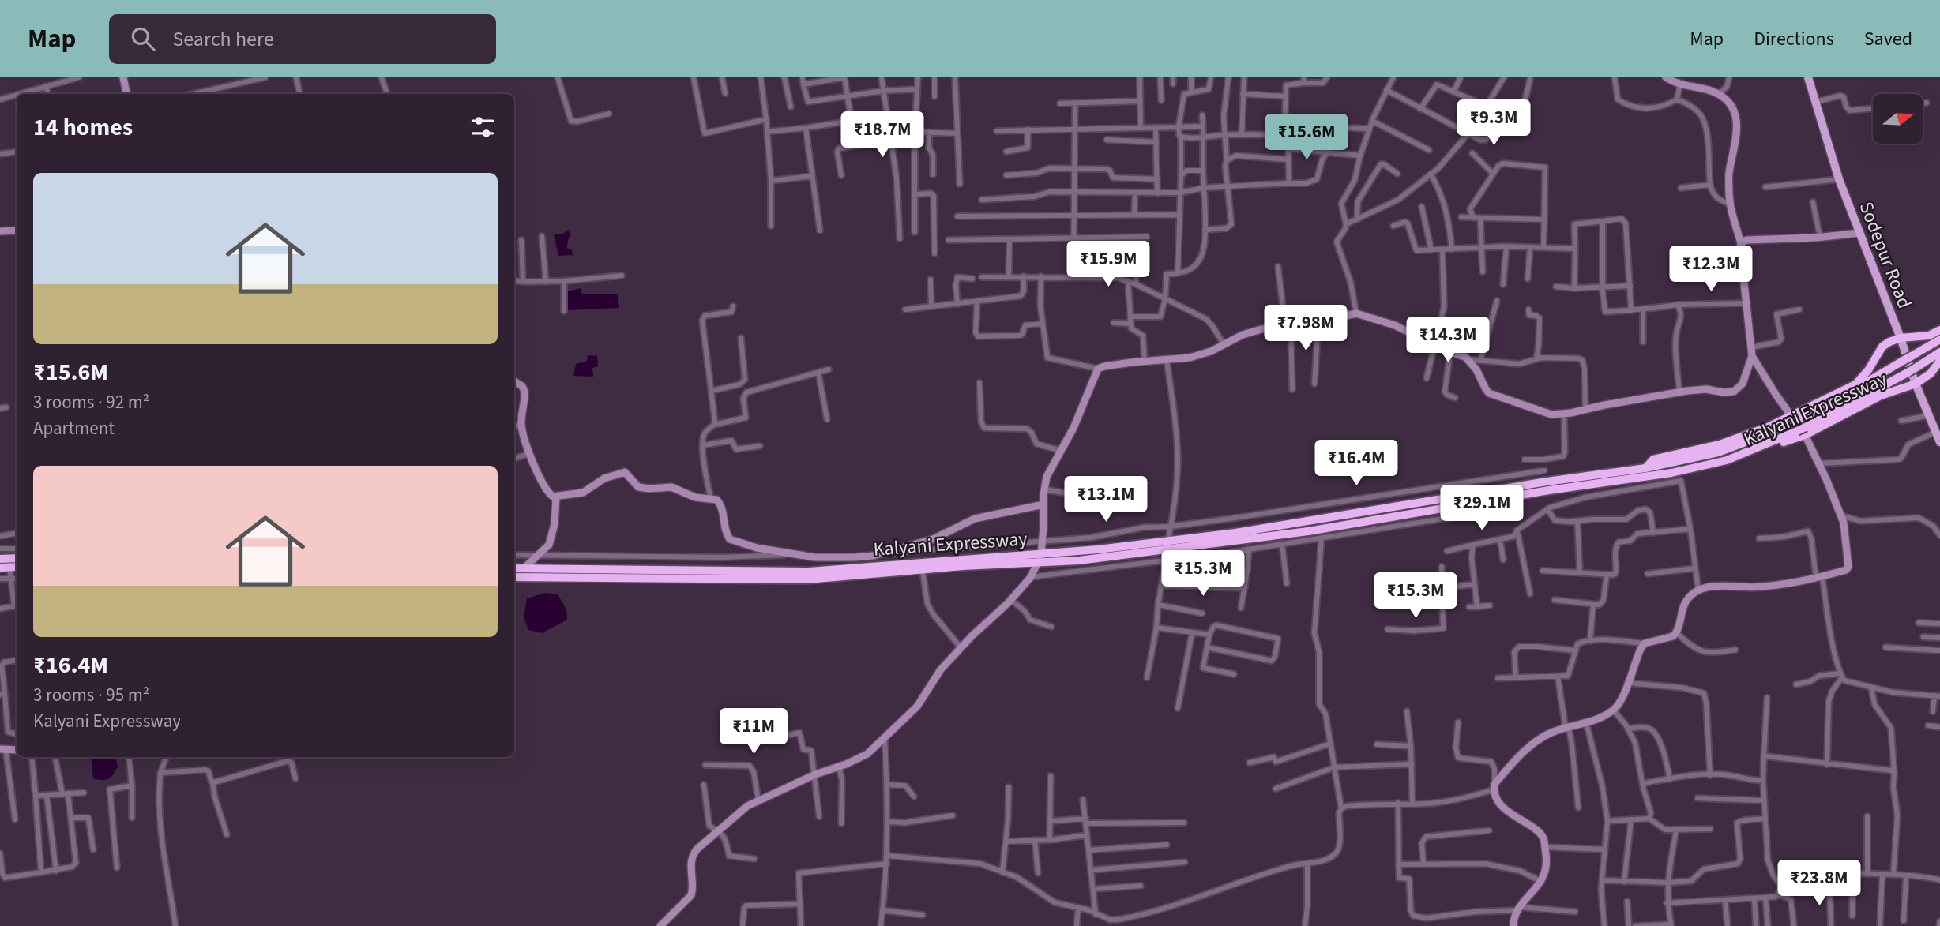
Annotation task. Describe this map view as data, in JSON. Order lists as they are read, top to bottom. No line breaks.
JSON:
{"streets":{"highway":["Kalyani Expressway"],"main road":["Sodepur Road"]},"crossings":[["Sodepur Road","Kalyani Expressway"]],"north":"right","page":{"header":"Map","search":"Search here","nav":["Map","Directions","Saved"],"heading":"14 homes","price":["₹9.3M","₹18.7M","₹15.6M","₹15.9M","₹12.3M","₹7.98M","₹14.3M","₹16.4M","₹13.1M","₹29.1M","₹15.3M","₹15.3M","₹11M","₹23.8M"],"list":[{"name":"₹15.6M","note":"3 rooms · 92 m² · Apartment"},{"name":"₹16.4M","note":"3 rooms · 95 m² · Kalyani Expressway"}]}}
